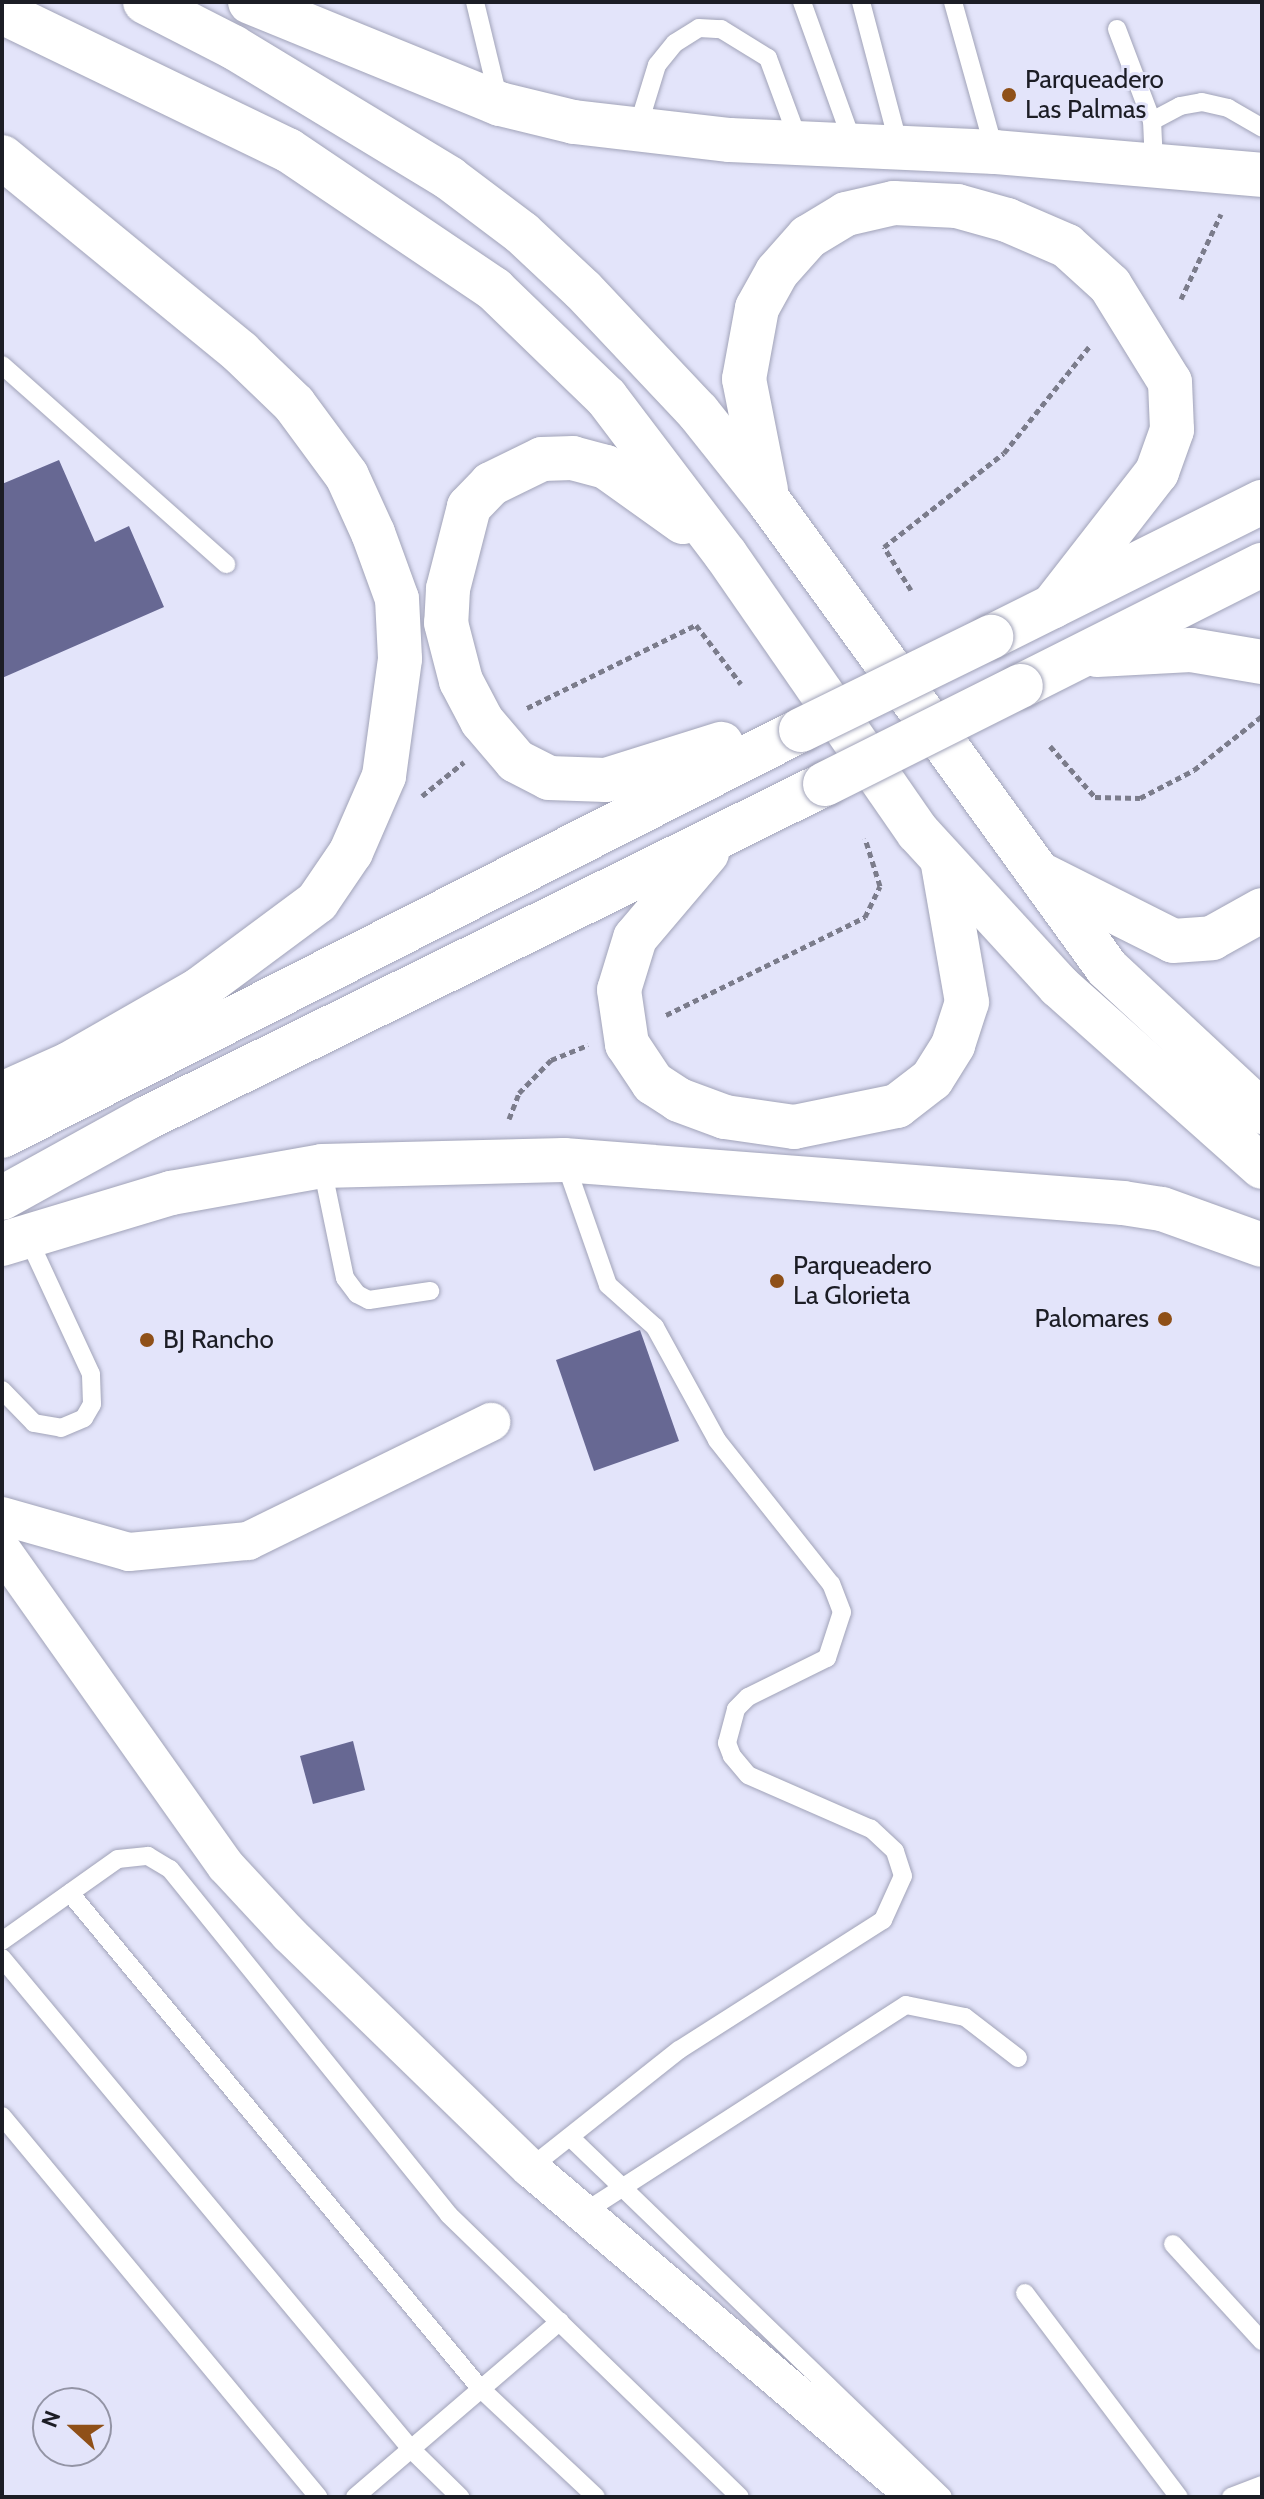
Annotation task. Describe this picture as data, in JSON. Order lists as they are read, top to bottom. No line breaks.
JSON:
{"places":["Parqueadero Las Palmas","Parqueadero La Glorieta","Palomares","BJ Rancho"],"north":"left"}
